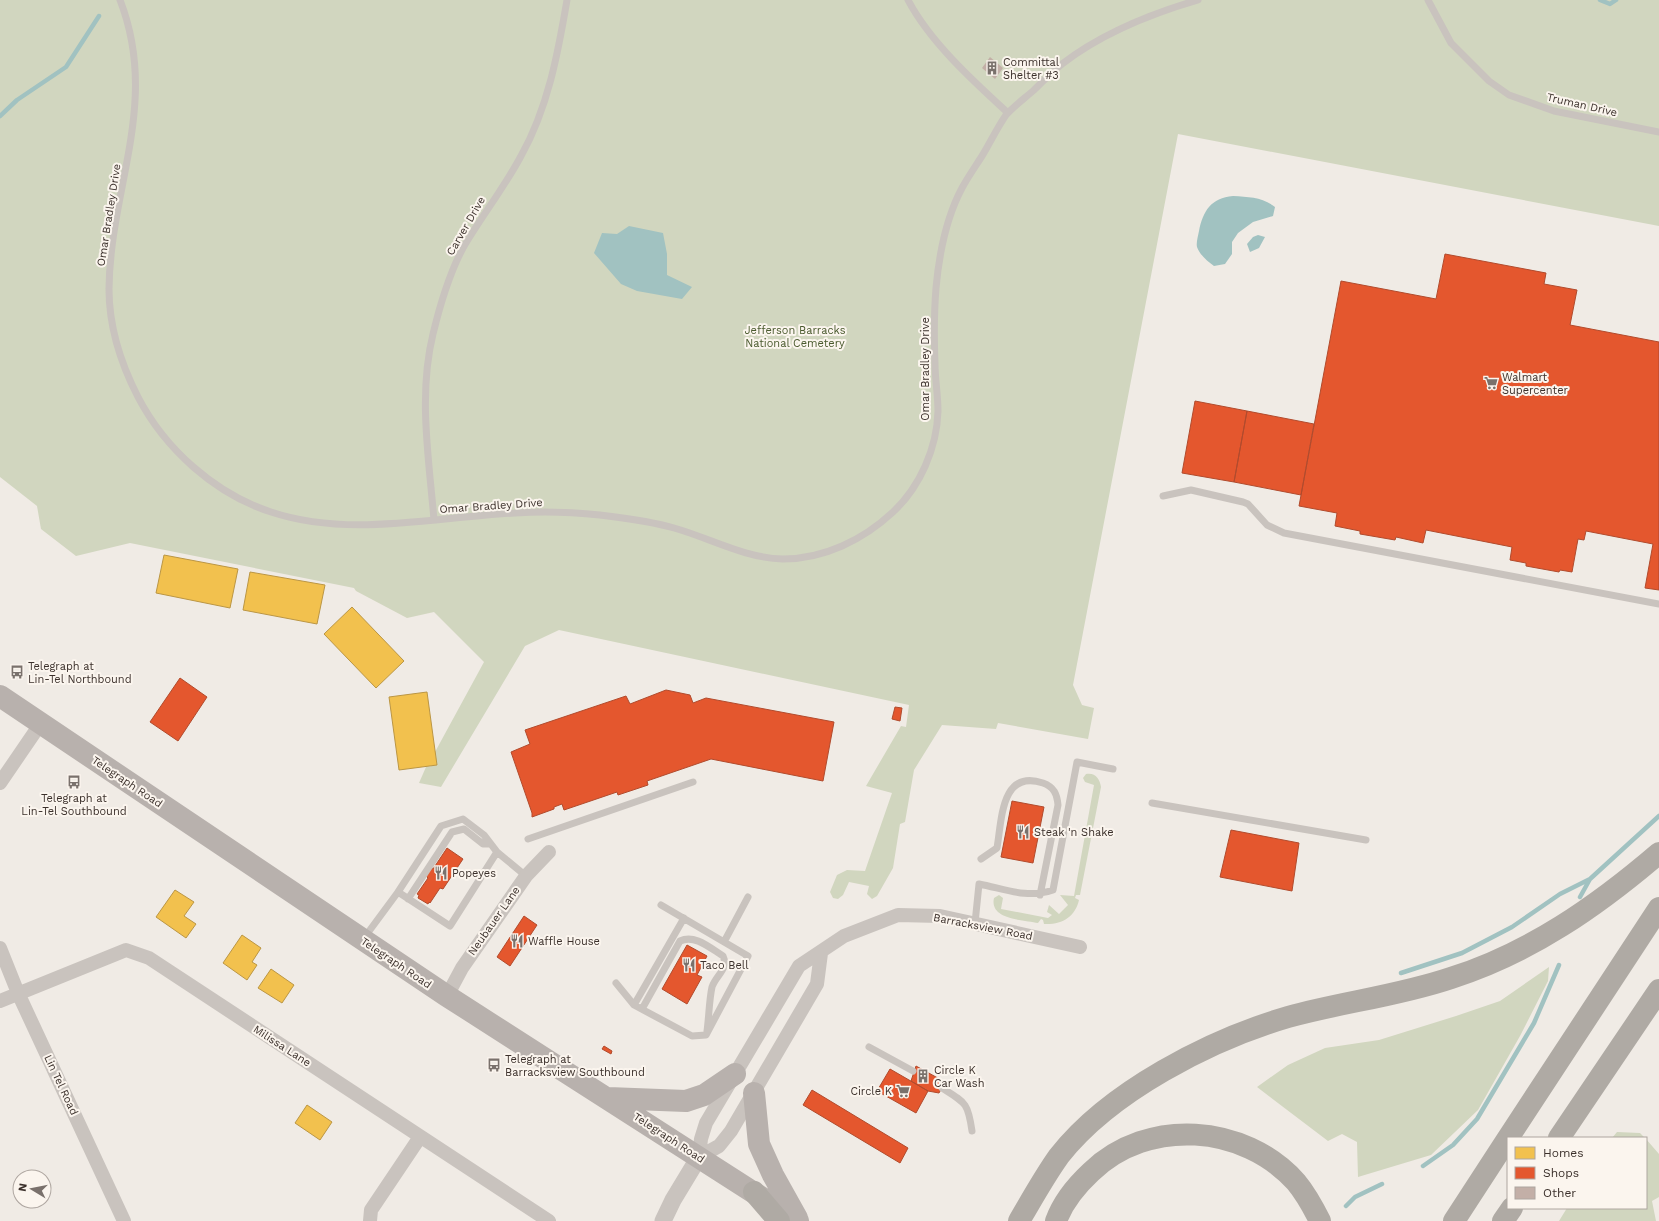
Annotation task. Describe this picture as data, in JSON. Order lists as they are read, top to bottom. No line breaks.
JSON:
{"streets":{"main road":["Telegraph Road"],"street":["Neubauer Lane","Barracksview Road","Milissa Lane","Lin Tel Road"],"lane":["Truman Drive","Omar Bradley Drive","Carver Drive"]},"crossings":[["Omar Bradley Drive","Carver Drive"],["Telegraph Road","Neubauer Lane"],["Telegraph Road","Barracksview Road"],["Milissa Lane","Lin Tel Road"]],"parks":["Jefferson Barracks National Cemetery"],"places":{"building":["Committal Shelter #3","Circle K Car Wash"],"supermarket":["Walmart Supercenter","Circle K"],"bus stop":["Telegraph at Lin-Tel Northbound","Telegraph at Lin-Tel Southbound","Telegraph at Barracksview Southbound"],"restaurant":["Steak 'n Shake","Popeyes","Waffle House","Taco Bell"]},"legend":["Homes","Shops","Other"],"north":"left"}
